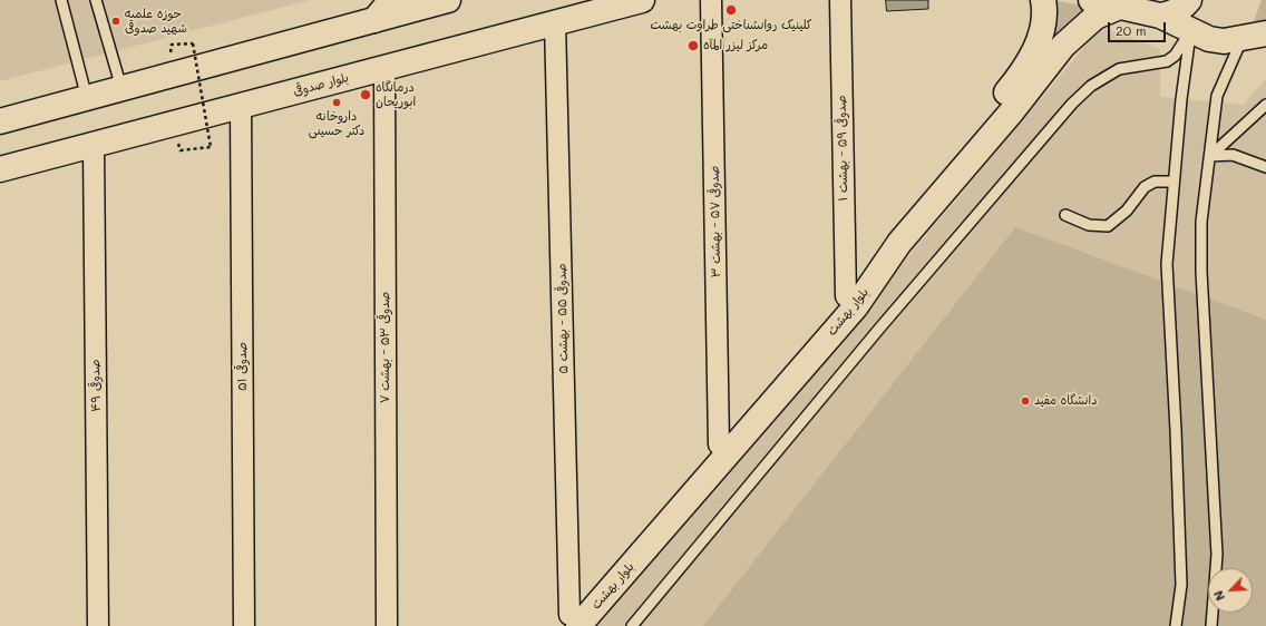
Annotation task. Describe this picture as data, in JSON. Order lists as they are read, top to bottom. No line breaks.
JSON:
{"streets":{"street":["بلوار صدوقی","صدوقی ۵۹ - بهشت ۱","صدوقی ۵۷ - بهشت ۳","بلوار بهشت","صدوقی ۵۵ - بهشت ۵","صدوقی ۵۳ - بهشت ۷","صدوقی ۵۱","صدوقی ۴۹"]},"crossings":[["بلوار صدوقی","صدوقی ۵۵ - بهشت ۵"],["بلوار صدوقی","صدوقی ۵۳ - بهشت ۷"],["بلوار صدوقی","صدوقی ۵۱"],["بلوار صدوقی","صدوقی ۴۹"],["صدوقی ۵۹ - بهشت ۱","بلوار بهشت"],["صدوقی ۵۷ - بهشت ۳","بلوار بهشت"],["بلوار بهشت","صدوقی ۵۵ - بهشت ۵"]],"places":["کلینیک روانشناختی طراوت بهشت","حوزه علمیه شهید صدوقی","مرکز لیزر المآه","درمانگاه ابوریحان","داروخانه دکتر حسینی","دانشگاه مفید"],"scale_bar":"20 m","north":"bottom left"}
